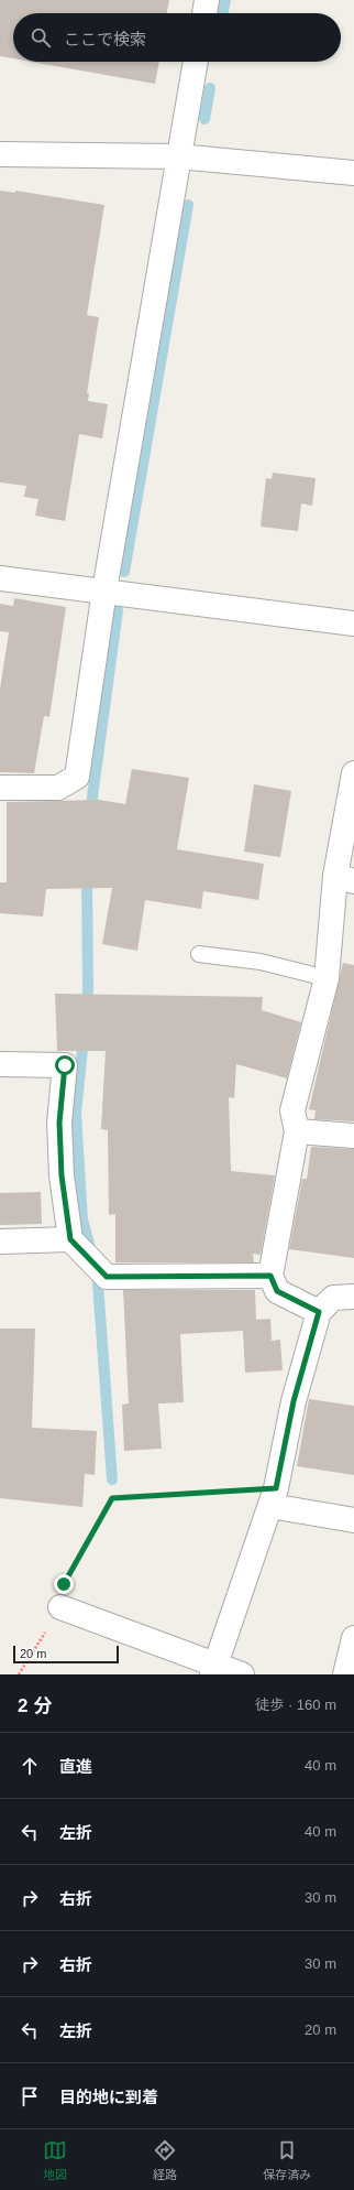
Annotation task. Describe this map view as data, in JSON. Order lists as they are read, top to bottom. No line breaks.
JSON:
{"scale_bar":"20 m","page":{"search":"ここで検索","scale":"20 m","heading":["2 分","徒歩 · 160 m"],"list":[["直進","40 m"],["左折","40 m"],["右折","30 m"],["右折","30 m"],["左折","20 m"],"目的地に到着"],"nav":["地図","経路","保存済み"]}}
